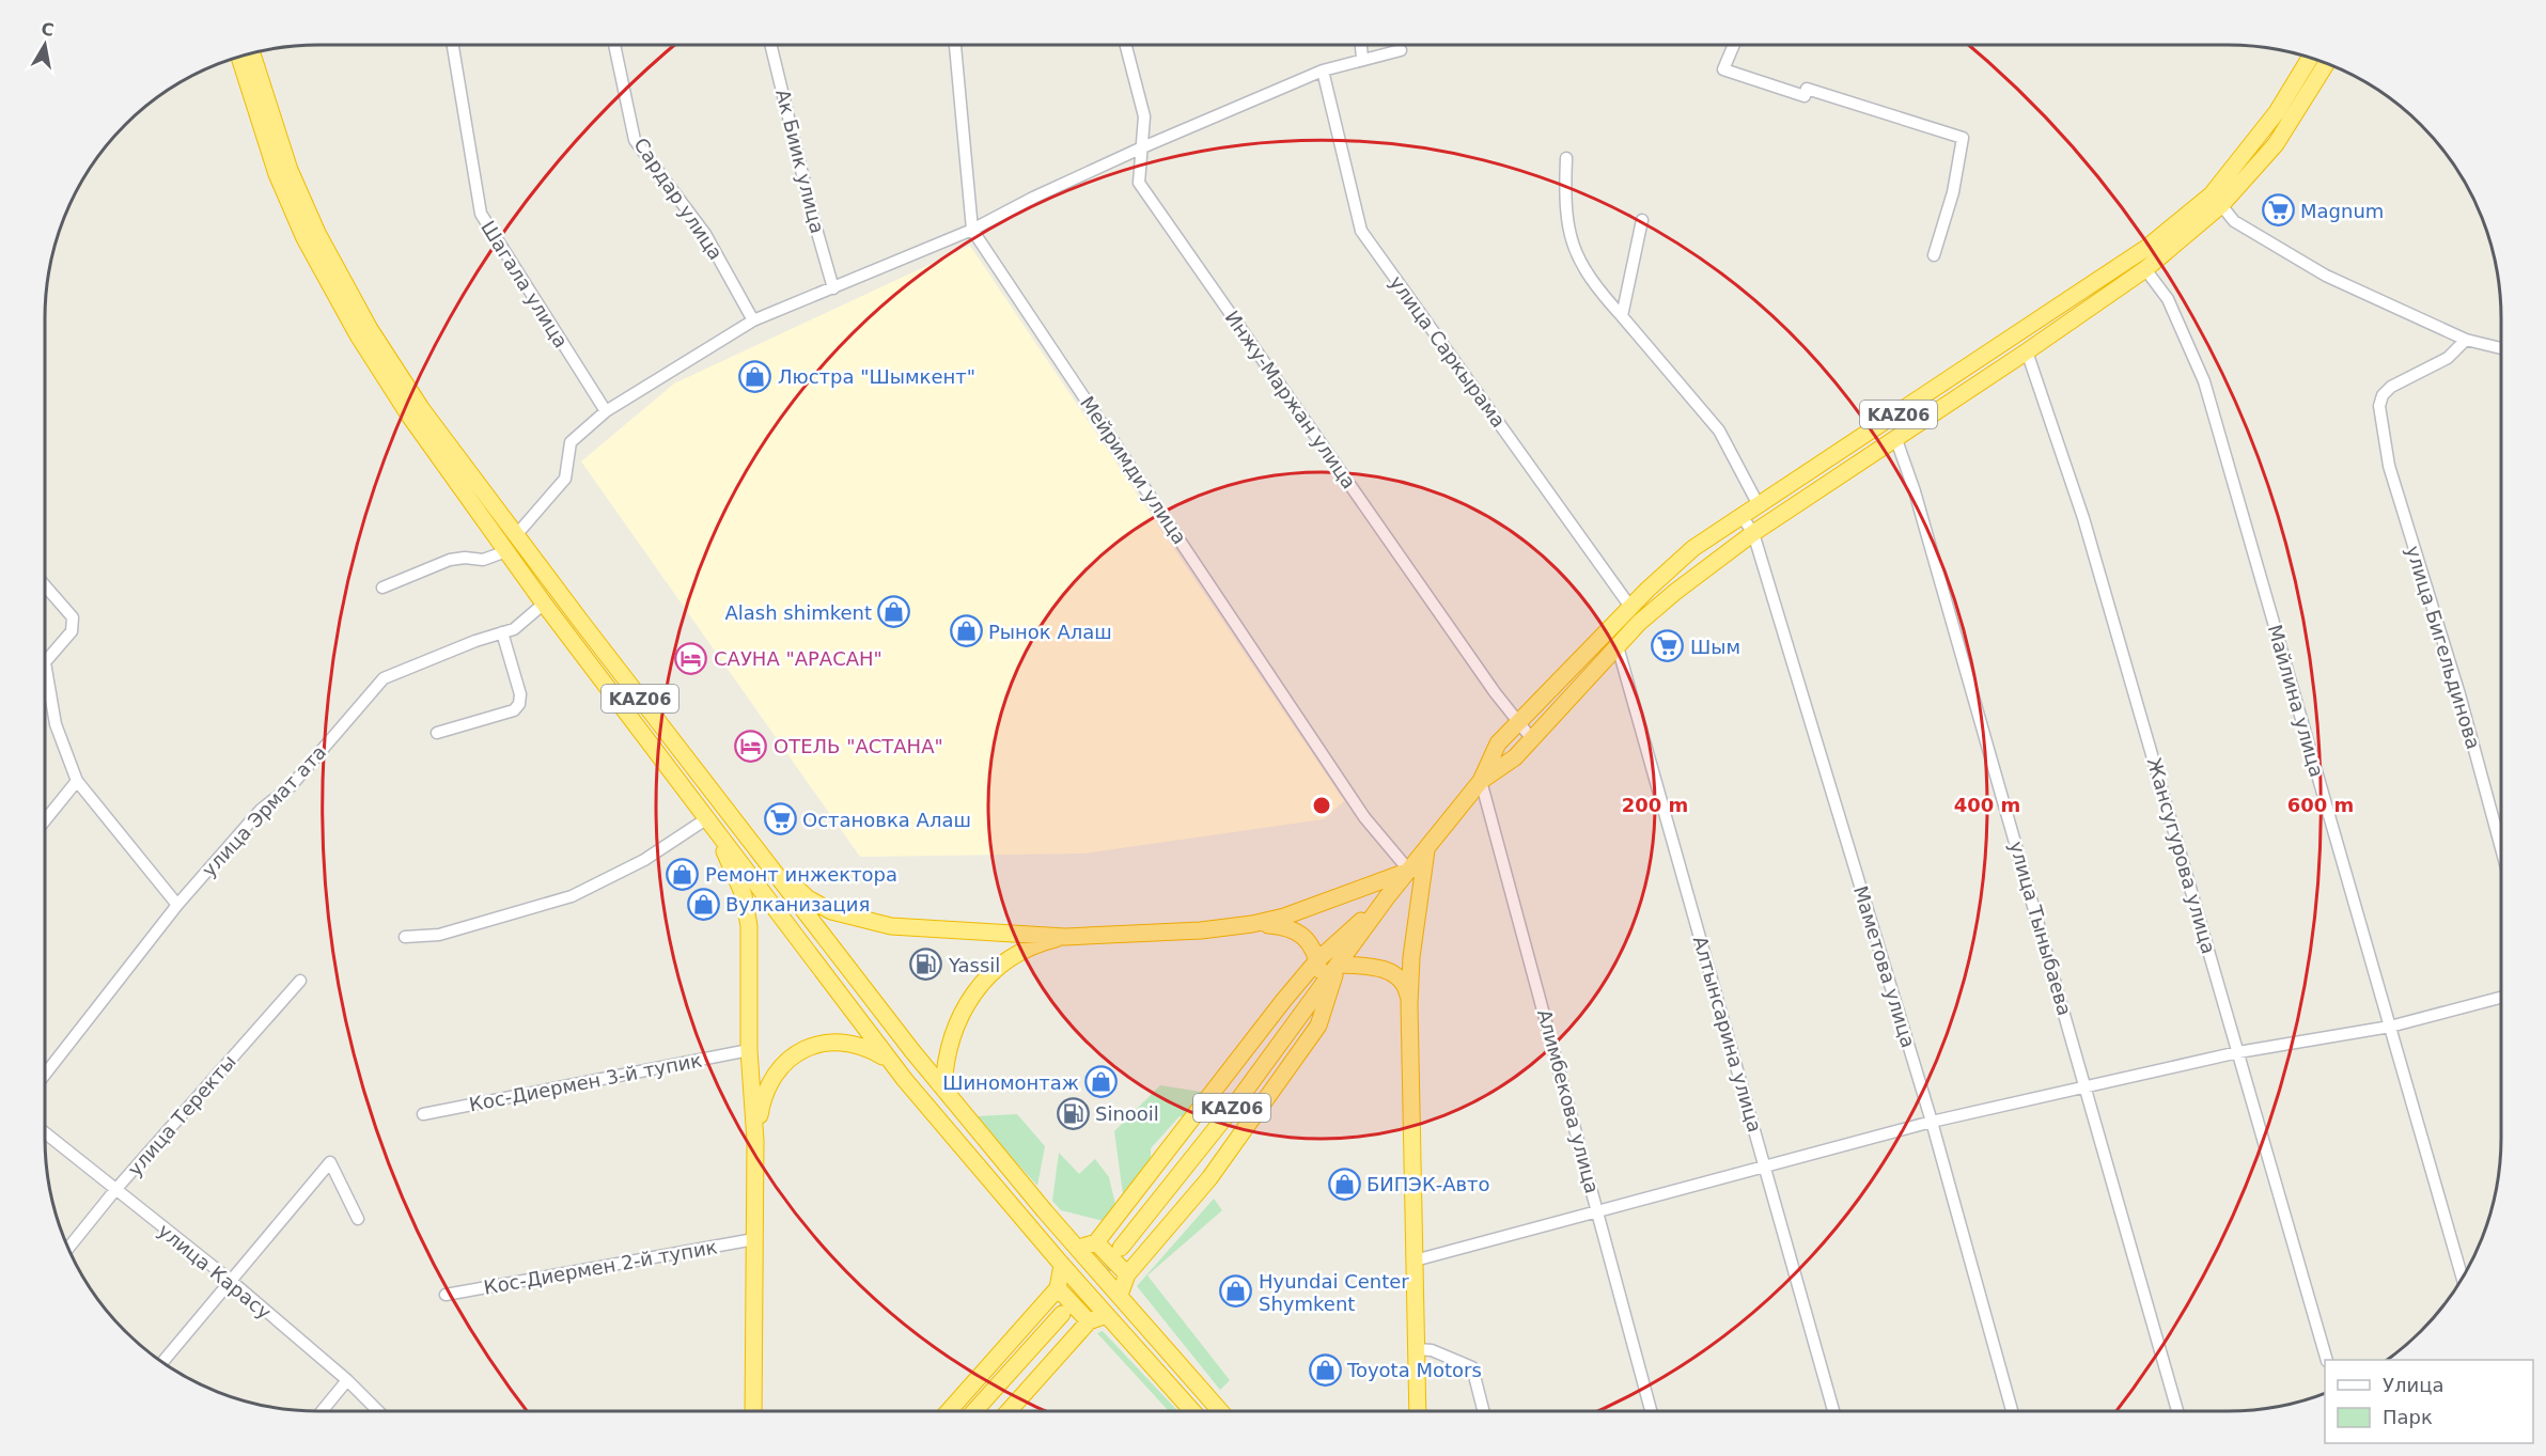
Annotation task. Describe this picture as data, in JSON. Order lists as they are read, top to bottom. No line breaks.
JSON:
{"streets":{"highway":["KАZ06"],"street":["Ак Биик улица","Сардар улица","Шагала улица","улица Саркырама","Инжу-Маржан улица","Мейримди улица","улица Бигельдинова","Майлина улица","улица Эрмат ата","Жансугурова улица","улица Тыныбаева","Маметова улица","Алтынсарина улица","Кос-Диермен 3-й тупик","Алимбекова улица","улица Теректы","Кос-Диермен 2-й тупик","улица Карасу"]},"crossings":[["улица Саркырама","KАZ06"],["Инжу-Маржан улица","KАZ06"],["KАZ06","Мейримди улица"],["KАZ06","Майлина улица"],["KАZ06","улица Эрмат ата"],["KАZ06","Жансугурова улица"],["KАZ06","улица Тыныбаева"],["KАZ06","Маметова улица"],["KАZ06","Алтынсарина улица"],["KАZ06","Алимбекова улица"],["улица Теректы","улица Карасу"]],"places":{"supermarket":["Magnum","Шым","Остановка Алаш"],"shop":["Люстра \"Шымкент\"","Alash shimkent","Рынок Алаш","Ремонт инжектора","Вулканизация","Шиномонтаж","БИПЭК-Авто","Hyundai Center Shymkent","Toyota Motors"],"hotel":["САУНА \"АРАСАН\"","ОТЕЛЬ \"АСТАНА\""],"fuel station":["Yassil","Sinooil"]},"legend":["Улица","Парк"],"north":"top","rings":["200 m","400 m","600 m"]}
